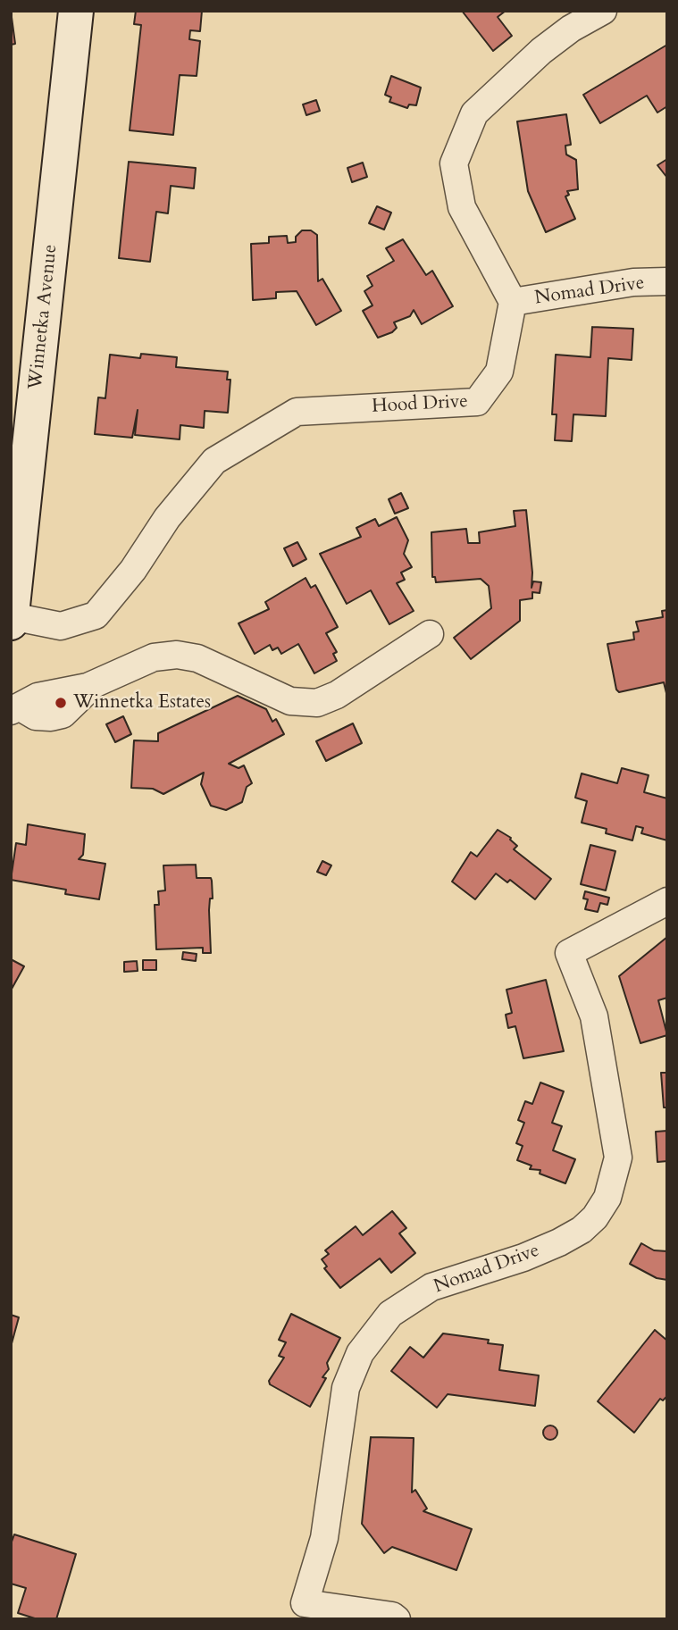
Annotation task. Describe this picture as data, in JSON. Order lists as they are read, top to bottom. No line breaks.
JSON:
{"streets":{"main road":["Winnetka Avenue"],"street":["Nomad Drive","Hood Drive"]},"crossings":[["Nomad Drive","Hood Drive"],["Winnetka Avenue","Hood Drive"]],"places":["Winnetka Estates"]}
